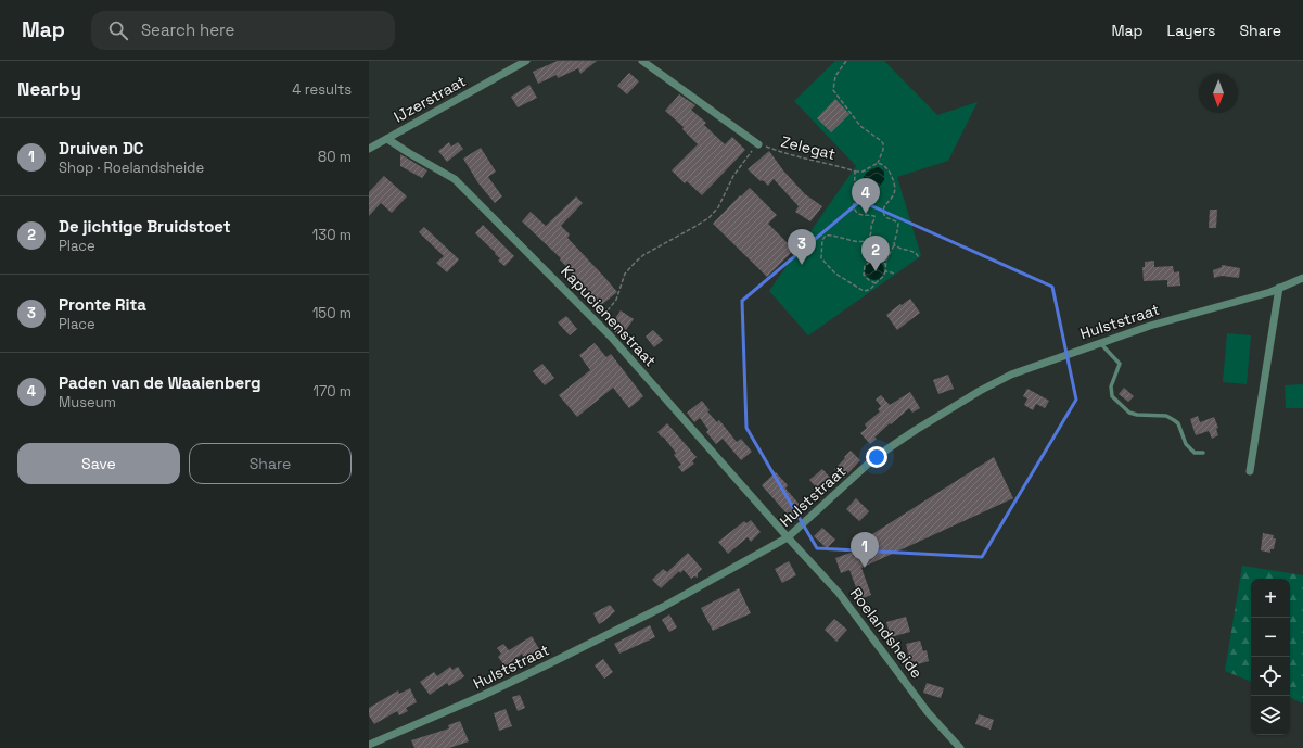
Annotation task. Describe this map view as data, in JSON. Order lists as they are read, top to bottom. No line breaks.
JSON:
{"streets":{"street":["IJzerstraat","Kapucienenstraat","Hulststraat","Roelandsheide"],"path":["Zelegat"]},"crossings":[["IJzerstraat","Kapucienenstraat"],["Kapucienenstraat","Hulststraat"],["Kapucienenstraat","Roelandsheide"],["Hulststraat","Roelandsheide"]],"north":"bottom","page":{"header":"Map","search":"Search here","nav":["Map","Layers","Share"],"heading":["Nearby","4 results"],"list":[{"mark":"1","name":"Druiven DC","note":"Shop · Roelandsheide","value":"80 m"},{"mark":"2","name":"De jichtige Bruidstoet","note":"Place","value":"130 m"},{"mark":"3","name":"Pronte Rita","note":"Place","value":"150 m"},{"mark":"4","name":"Paden van de Waaienberg","note":"Museum","value":"170 m"}],"pins":["4","3","2","1"],"buttons":["Save","Share"],"map_buttons":["+","−"]}}
